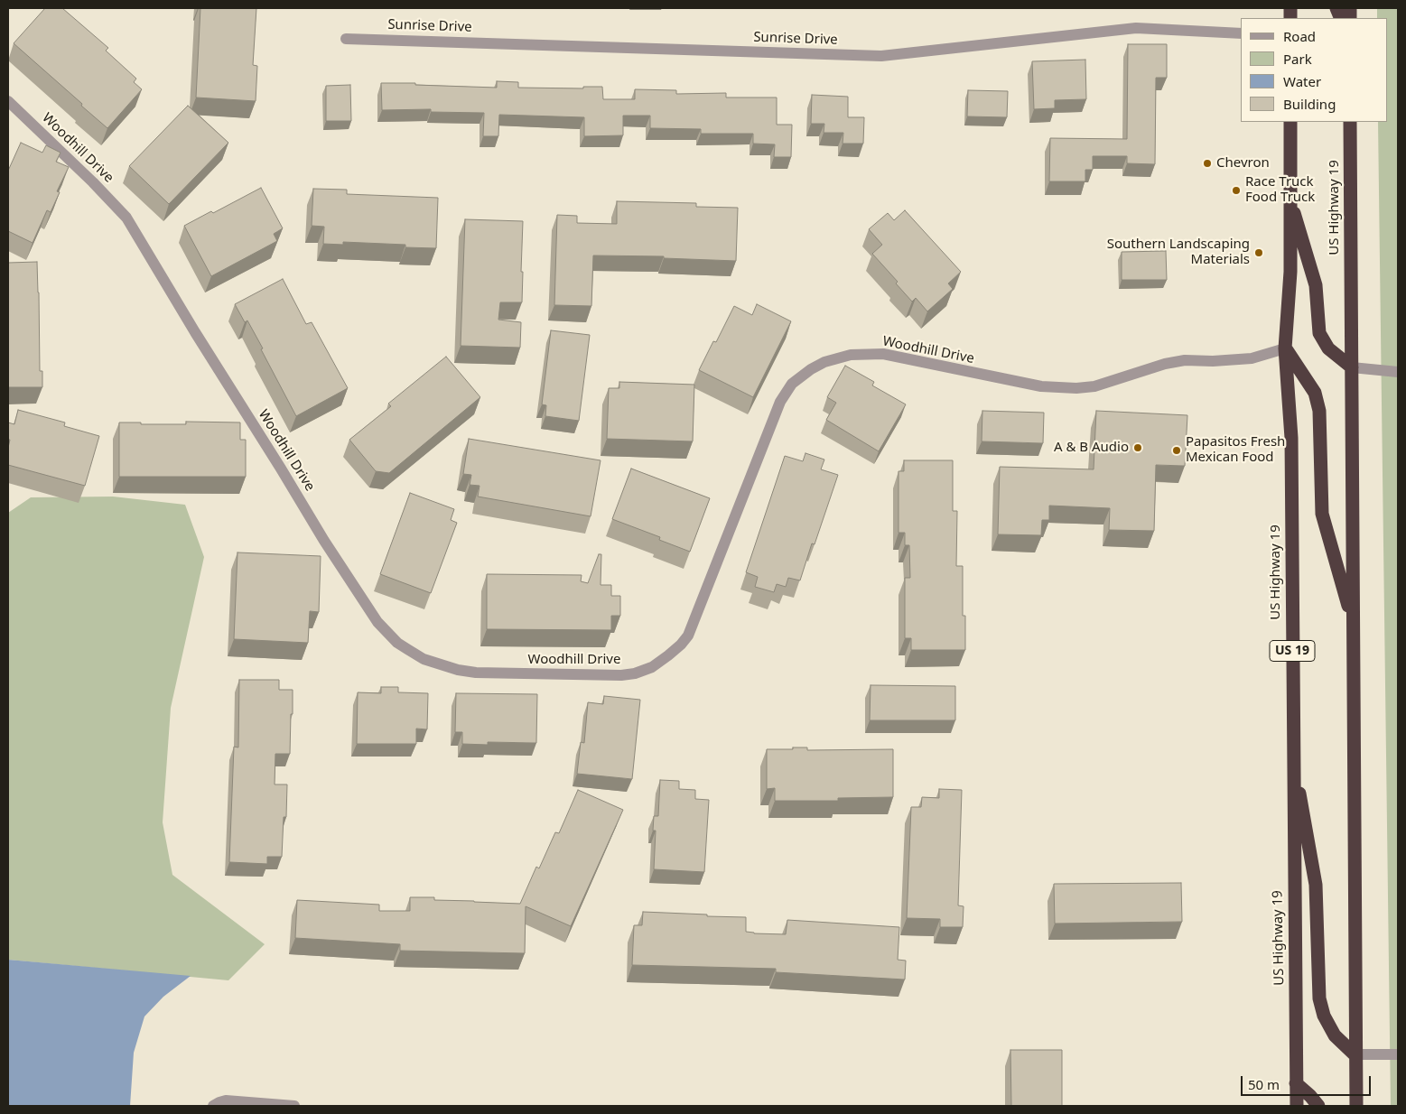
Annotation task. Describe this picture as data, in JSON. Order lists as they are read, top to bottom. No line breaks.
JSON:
{"streets":{"highway":["US Highway 19","US 19"],"street":["Sunrise Drive","Woodhill Drive"]},"crossings":[["Woodhill Drive","US Highway 19"]],"places":["Chevron","Race Truck Food Truck","Southern Landscaping Materials","A & B Audio","Papasitos Fresh Mexican Food"],"legend":["Road","Park","Water","Building"],"scale_bar":"50 m"}
